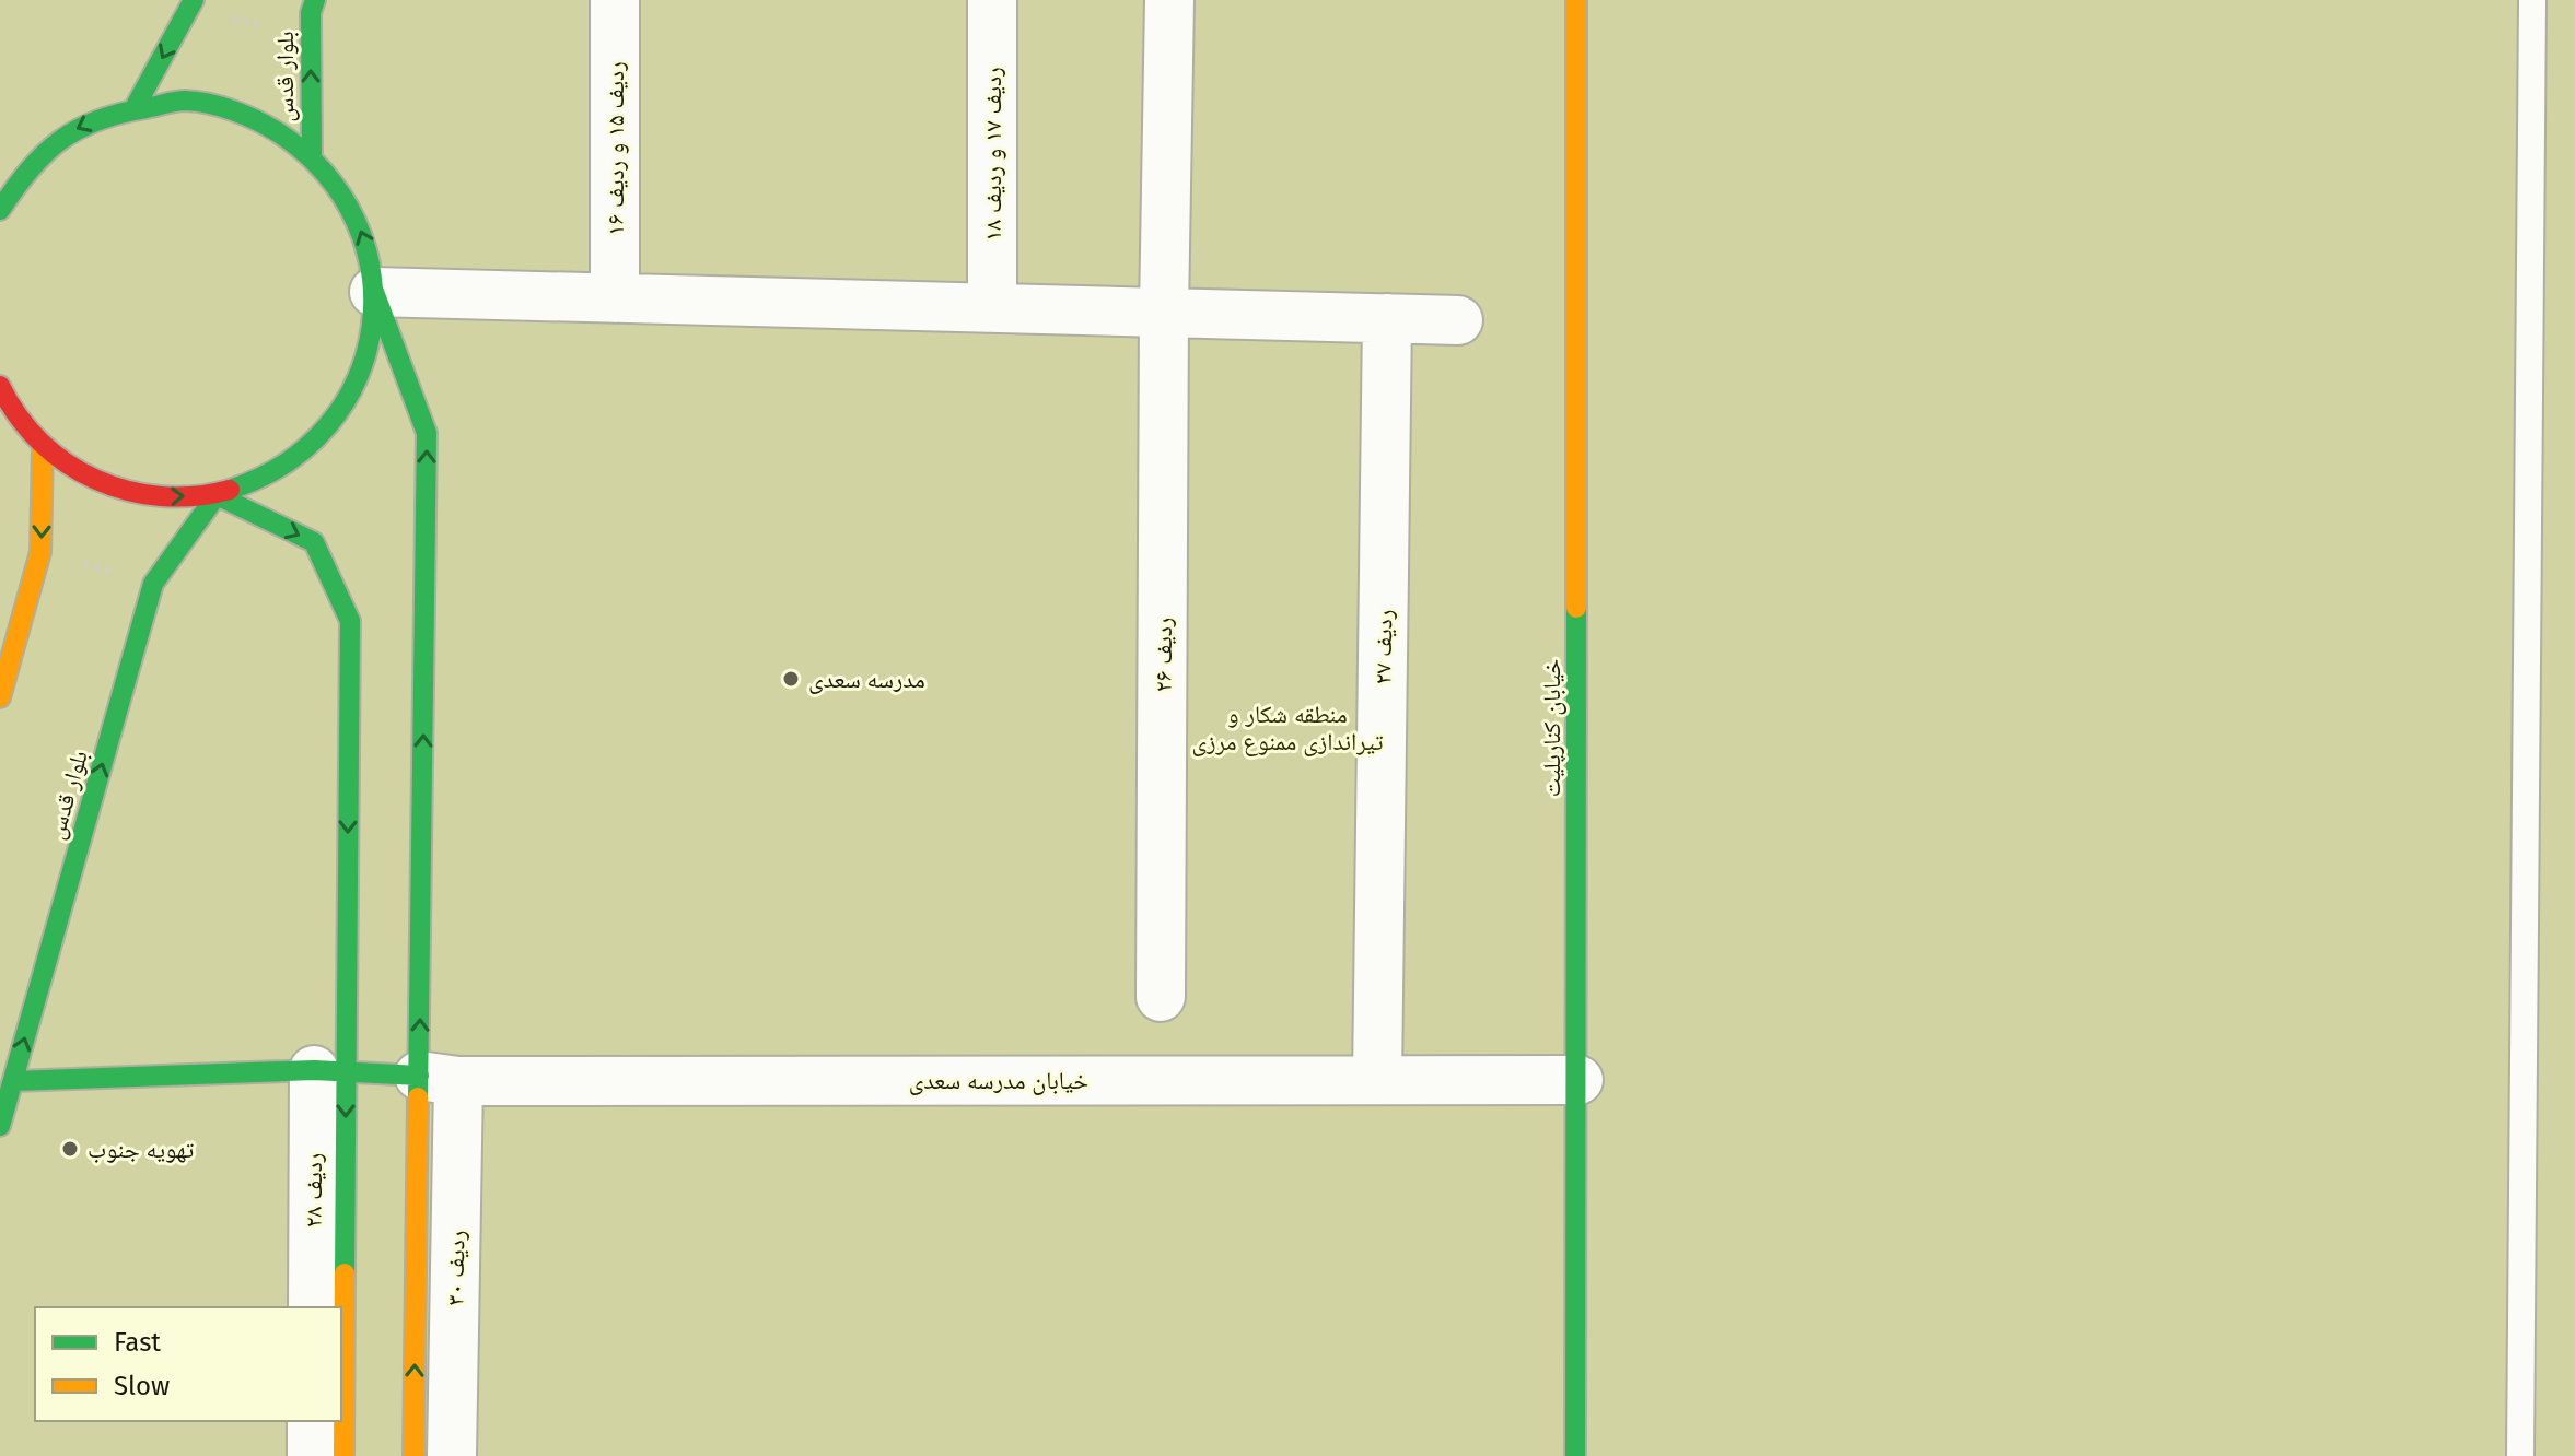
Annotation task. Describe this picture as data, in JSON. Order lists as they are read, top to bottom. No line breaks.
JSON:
{"streets":{"main road":["بلوار قدس","خیابان کنارپلیت"],"street":["ردیف ۱۵ و ردیف ۱۶","ردیف ۱۷ و ردیف ۱۸","ردیف ۲۷","ردیف ۲۶","خیابان مدرسه سعدی","ردیف ۲۸","ردیف ۳۰"]},"crossings":[["ردیف ۲۷","خیابان مدرسه سعدی"],["خیابان کنارپلیت","خیابان مدرسه سعدی"],["خیابان مدرسه سعدی","ردیف ۳۰"]],"parks":["منطقه شکار و تیراندازی ممنوع مرزی"],"places":["مدرسه سعدی","تهویه جنوب"],"legend":["Fast","Slow"]}
